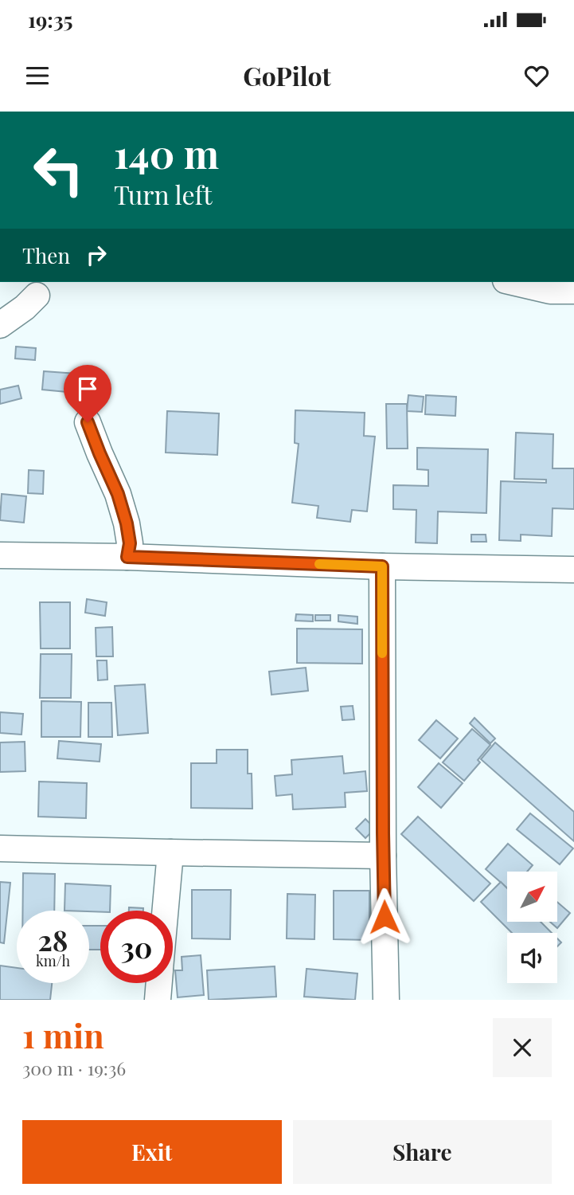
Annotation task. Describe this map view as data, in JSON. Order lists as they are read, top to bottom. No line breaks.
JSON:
{"north":"top right","page":{"status":"19:35","header":"GoPilot","turn":["140 m","Turn left"],"then":"Then","speed":"28 km/h","limit":"30","heading":["1 min","300 m · 19:36"],"buttons":["Exit","Share"]}}
